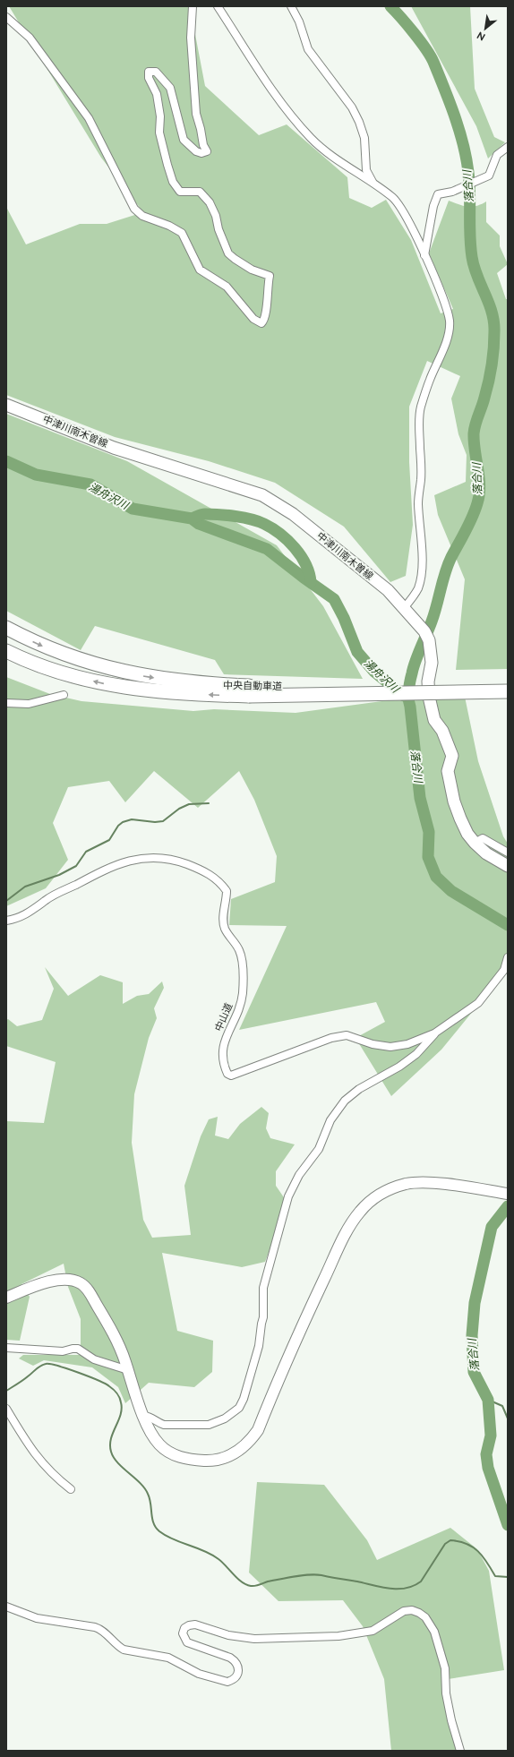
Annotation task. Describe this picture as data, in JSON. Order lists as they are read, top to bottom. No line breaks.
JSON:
{"streets":{"highway":["中央自動車道"],"main road":["中津川南木曽線"],"street":["中山道"]},"water":["落合川","湯舟沢川"],"north":"bottom left"}
